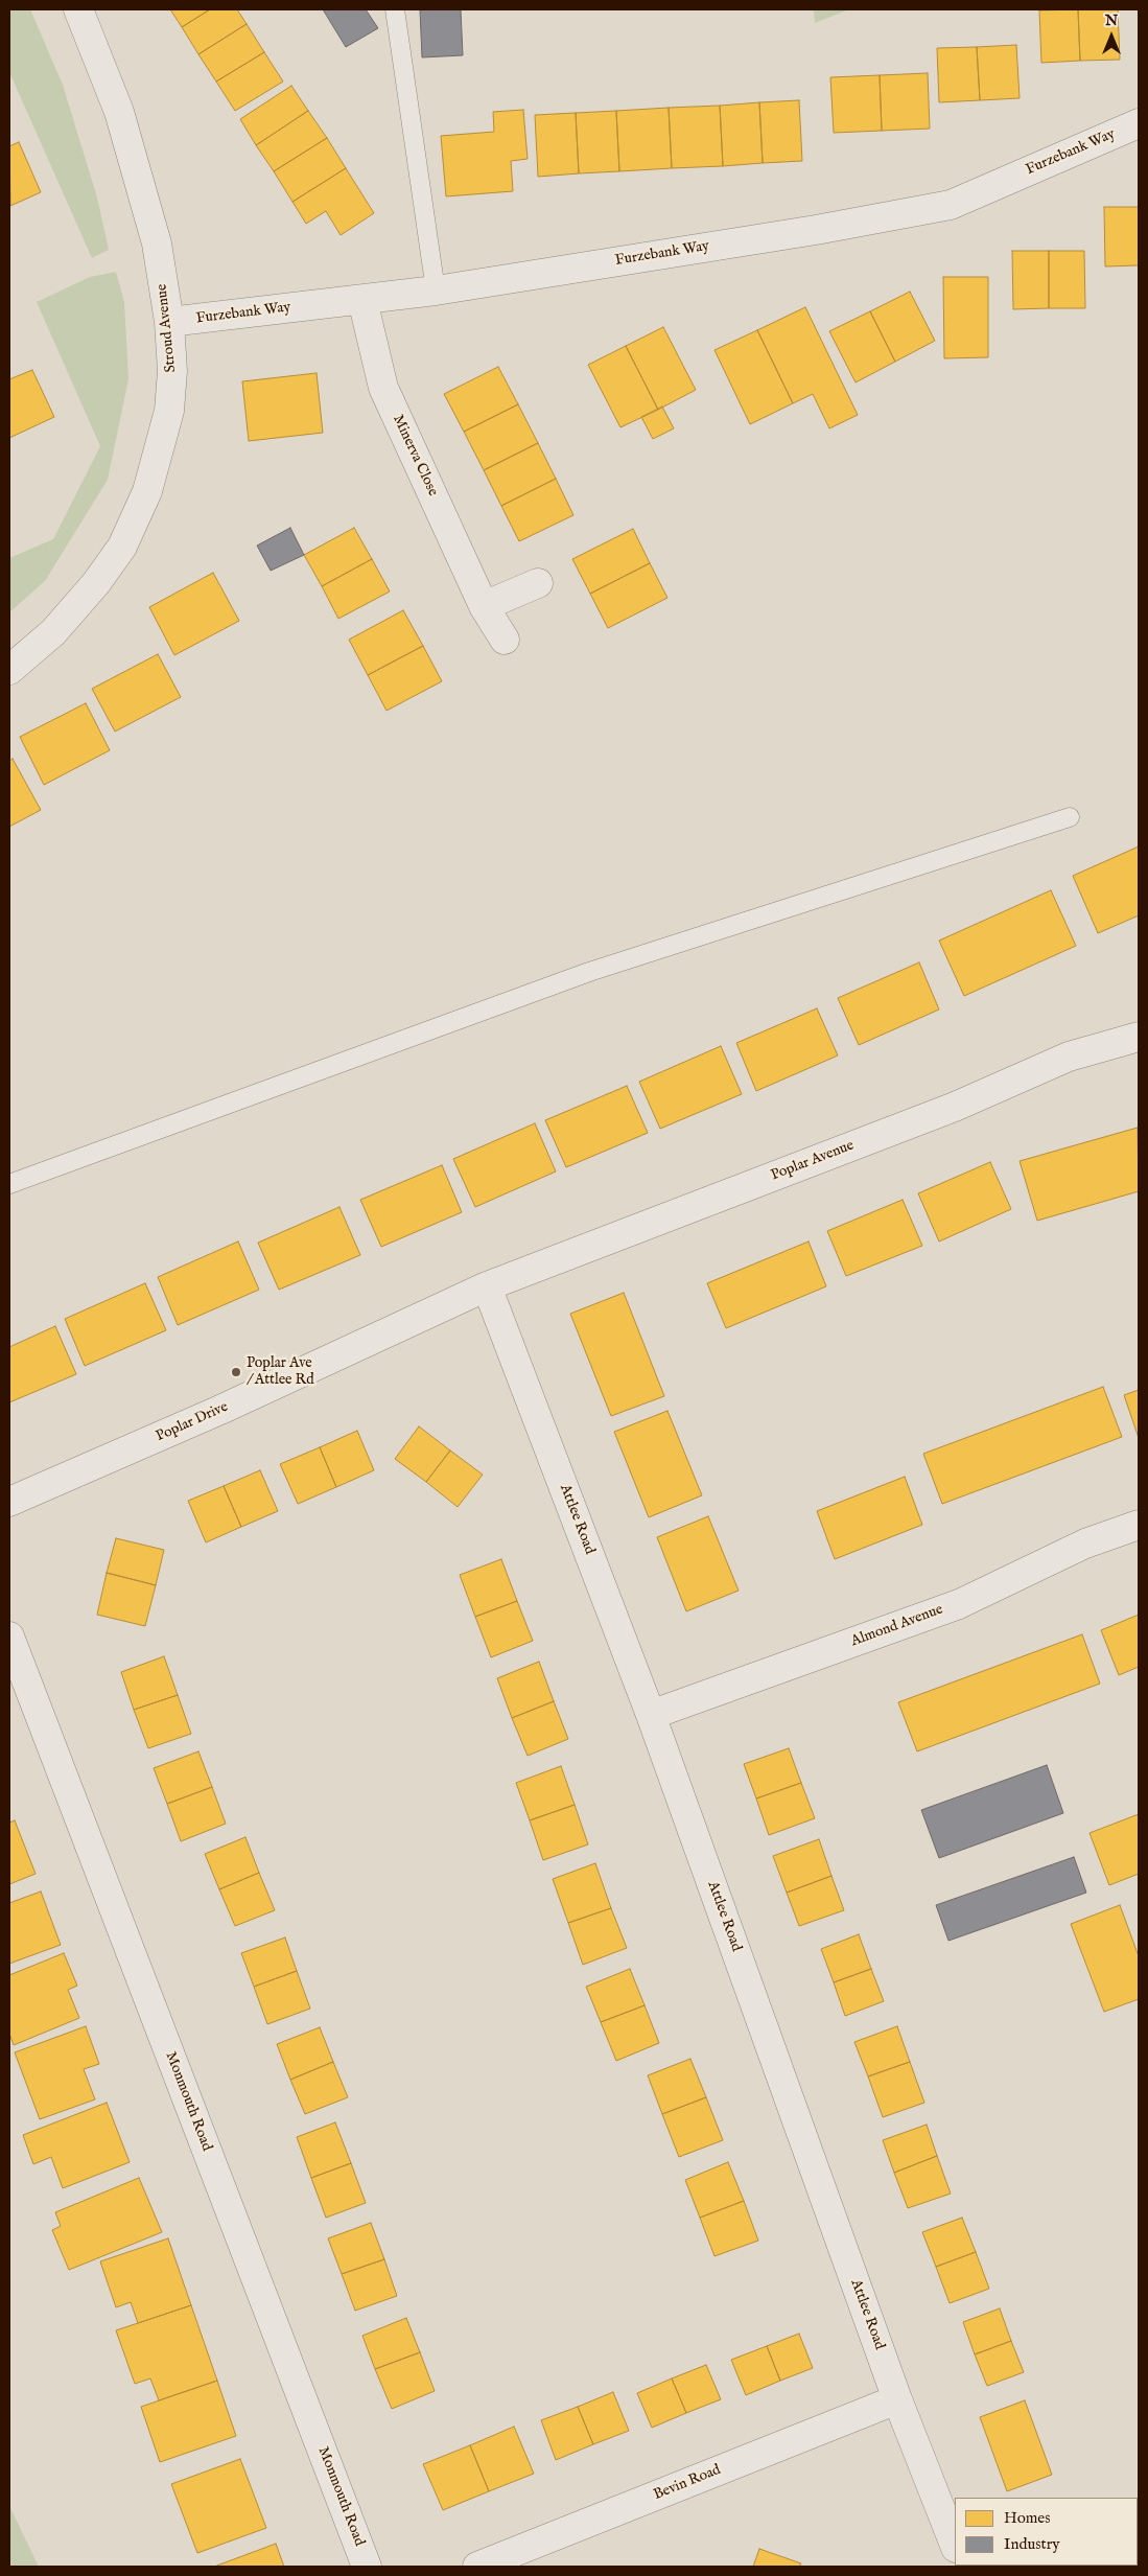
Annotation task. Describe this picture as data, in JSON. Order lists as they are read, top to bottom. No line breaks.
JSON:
{"streets":{"street":["Furzebank Way","Stroud Avenue","Minerva Close","Poplar Avenue","Poplar Drive","Attlee Road","Almond Avenue","Monmouth Road","Bevin Road"]},"crossings":[["Furzebank Way","Stroud Avenue"],["Furzebank Way","Minerva Close"],["Poplar Avenue","Poplar Drive"],["Poplar Avenue","Attlee Road"],["Poplar Drive","Attlee Road"],["Attlee Road","Almond Avenue"],["Attlee Road","Bevin Road"]],"places":["Poplar Ave / Attlee Rd"],"legend":["Homes","Industry"],"north":"top"}
